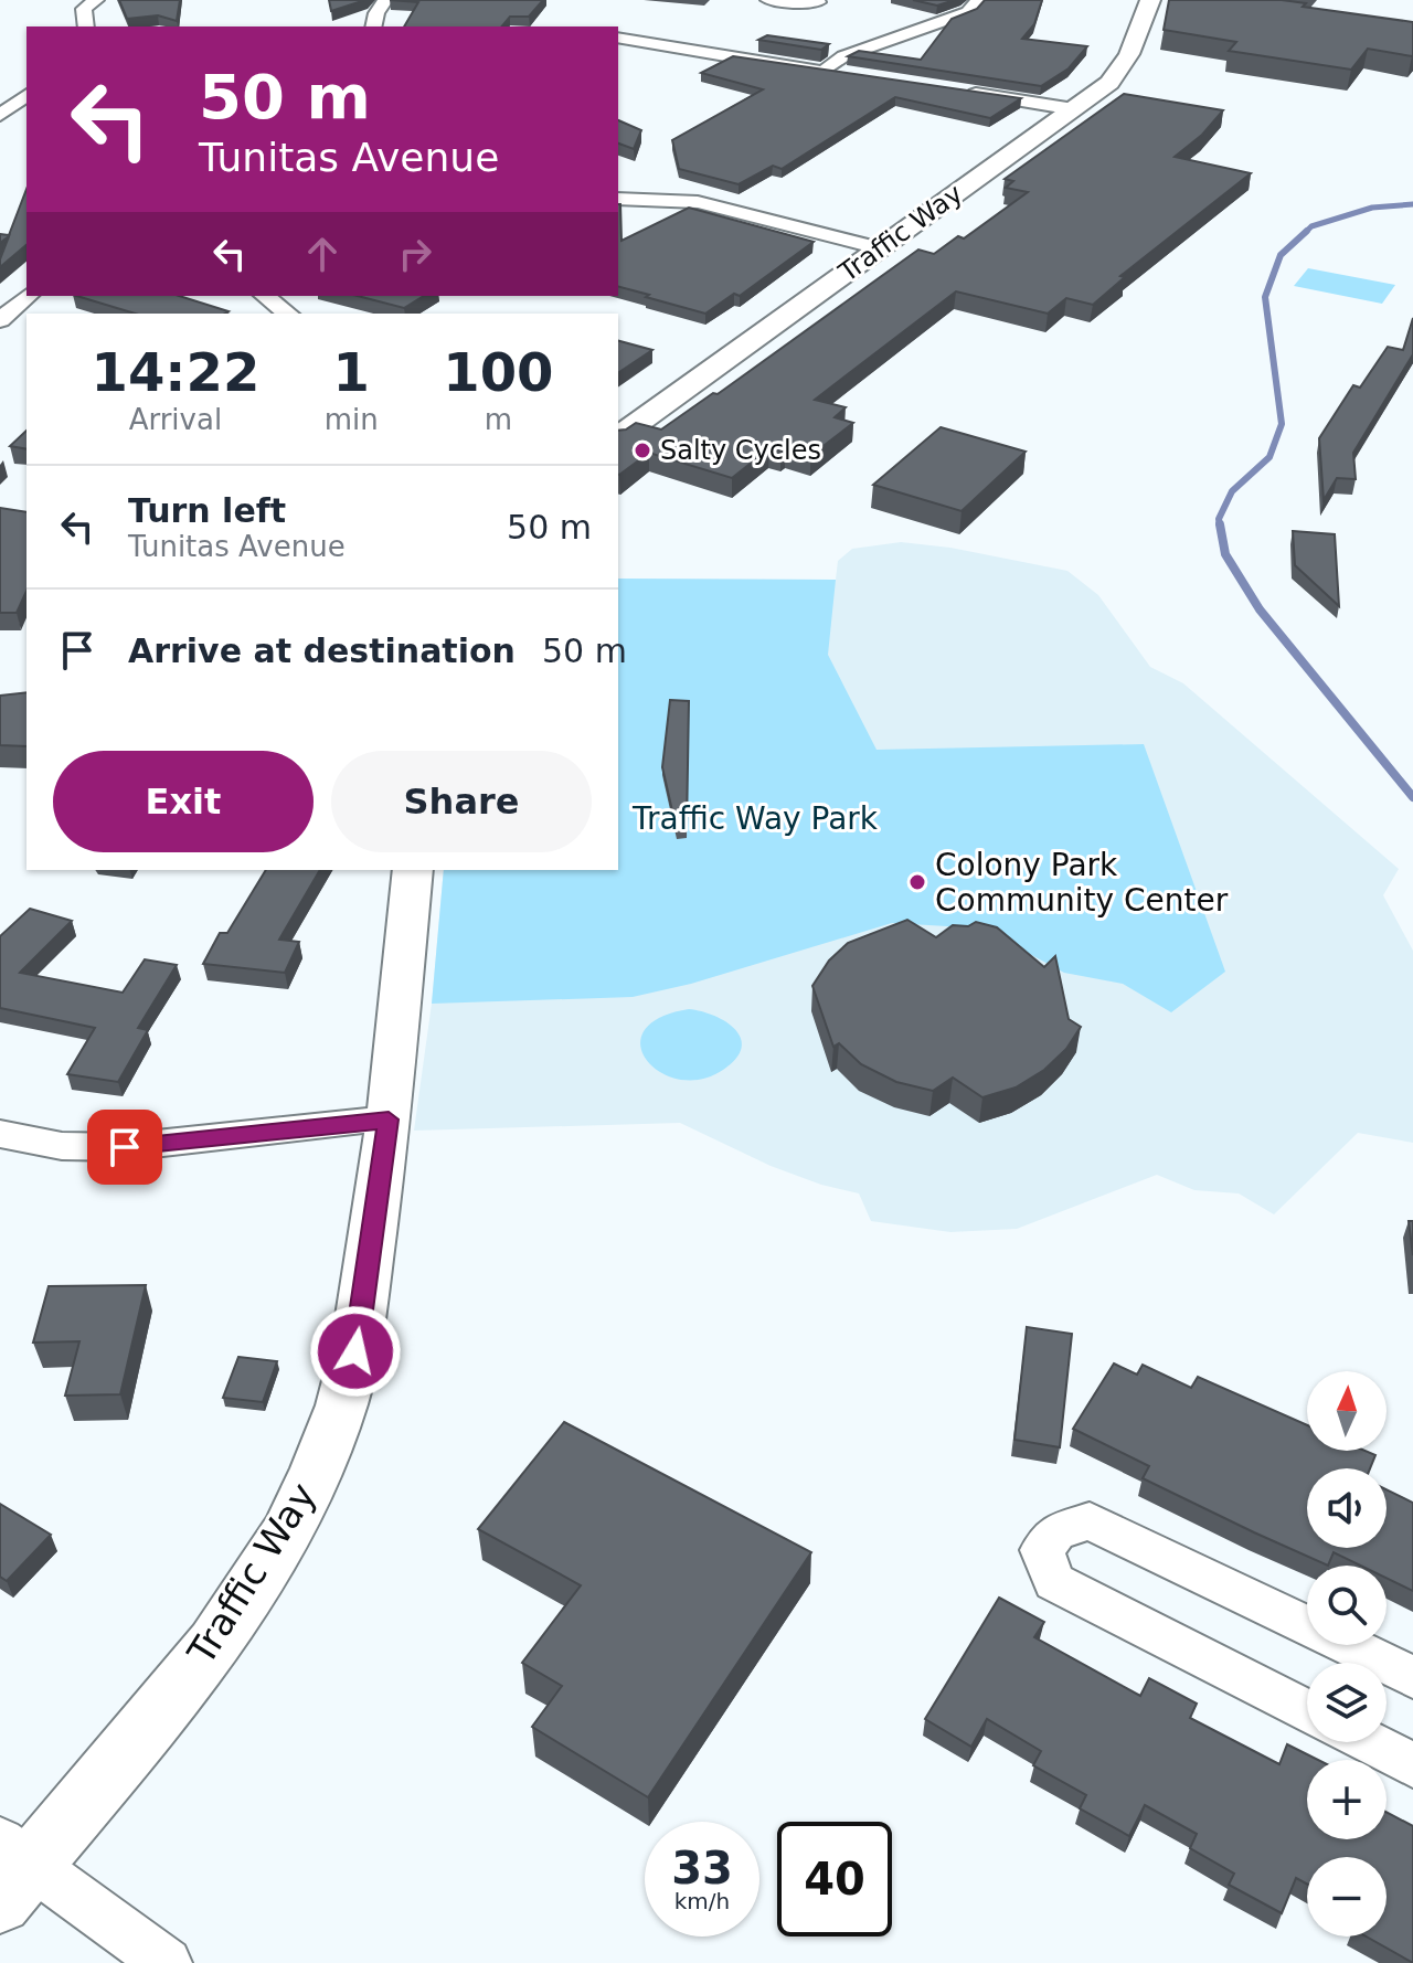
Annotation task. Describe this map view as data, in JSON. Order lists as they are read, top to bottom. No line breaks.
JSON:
{"streets":{"street":["Traffic Way"]},"parks":["Traffic Way Park"],"places":["Salty Cycles","Colony Park Community Center"],"north":"top","page":{"turn":["50 m","Tunitas Avenue"],"eta":["14:22","Arrival","1","min","100","m"],"list":[{"name":"Turn left","note":"Tunitas Avenue","value":"50 m"},{"name":"Arrive at destination","value":"50 m"}],"buttons":["Exit","Share"],"map_buttons":["+","−"],"speed":"33 km/h","limit":"40"}}
